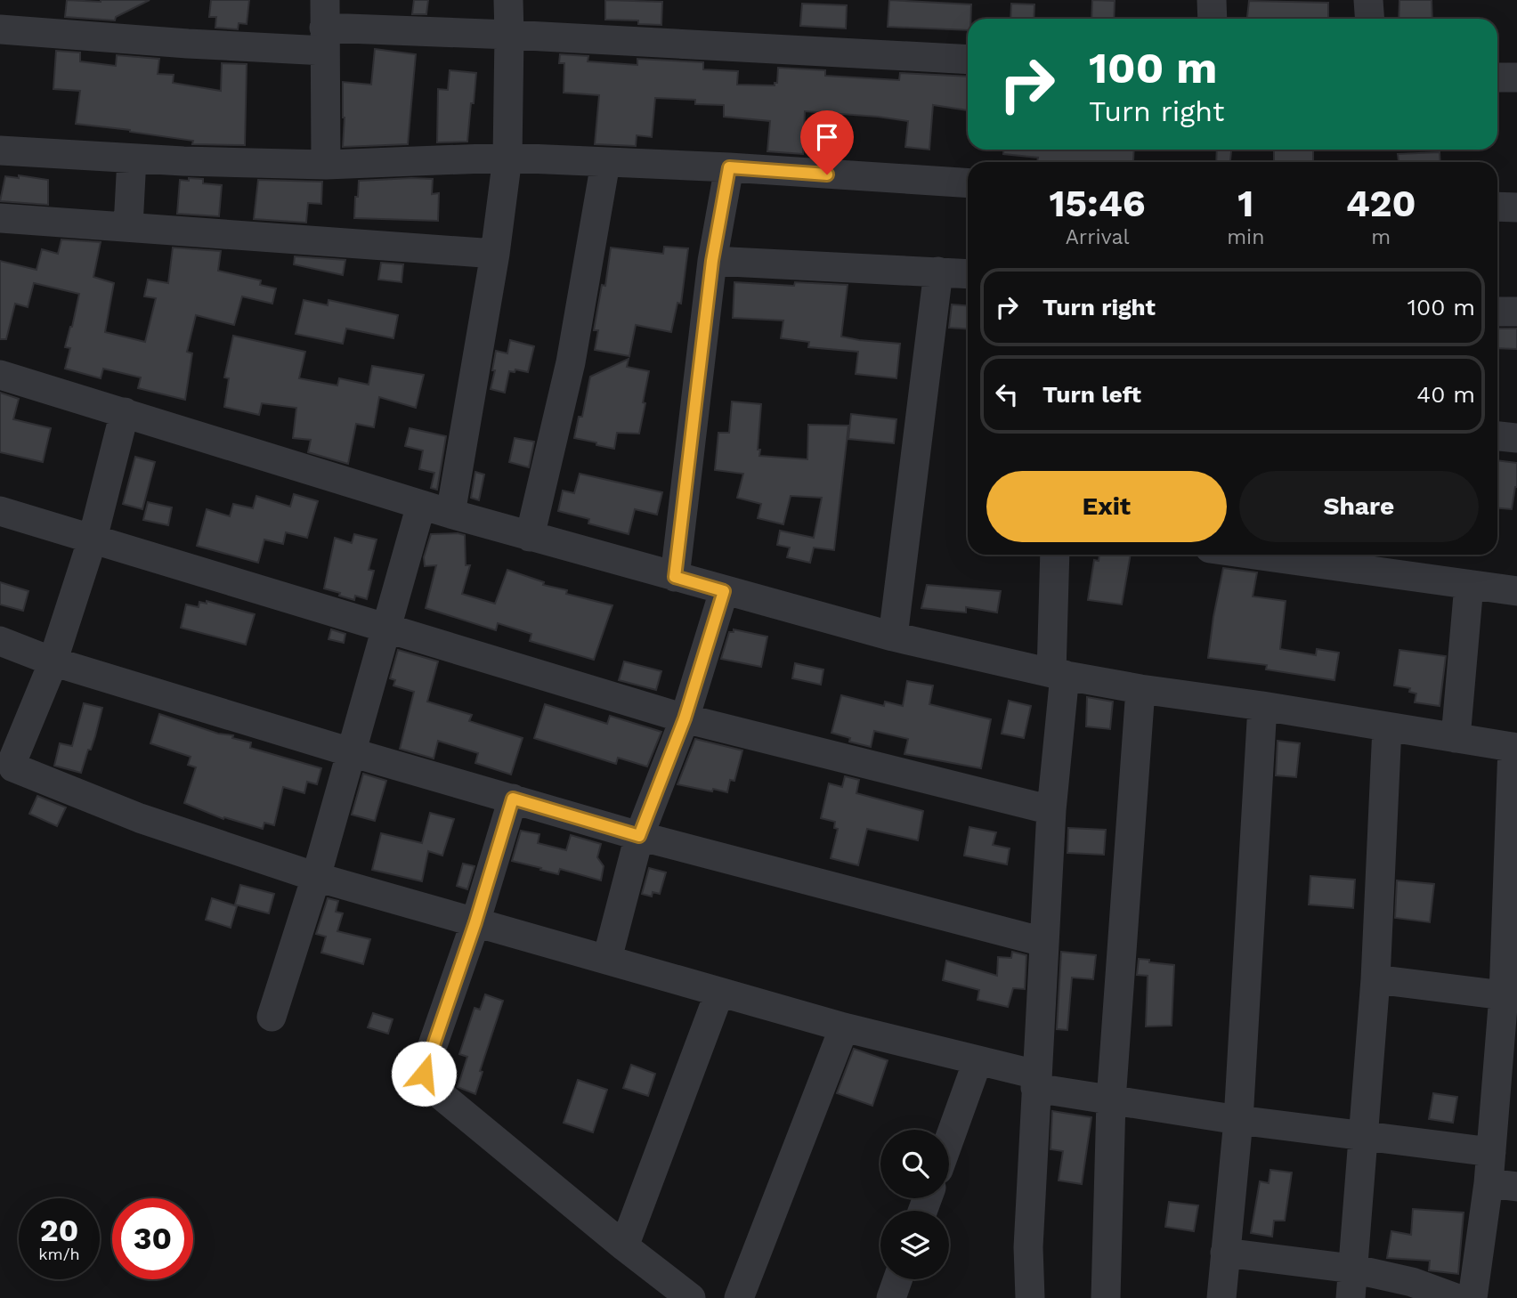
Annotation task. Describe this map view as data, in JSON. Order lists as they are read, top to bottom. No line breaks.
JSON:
{"page":{"turn":["100 m","Turn right"],"eta":["15:46","Arrival","1","min","420","m"],"list":[{"name":"Turn right","value":"100 m"},{"name":"Turn left","value":"40 m"}],"buttons":["Exit","Share"],"speed":"20 km/h","limit":"30"}}
